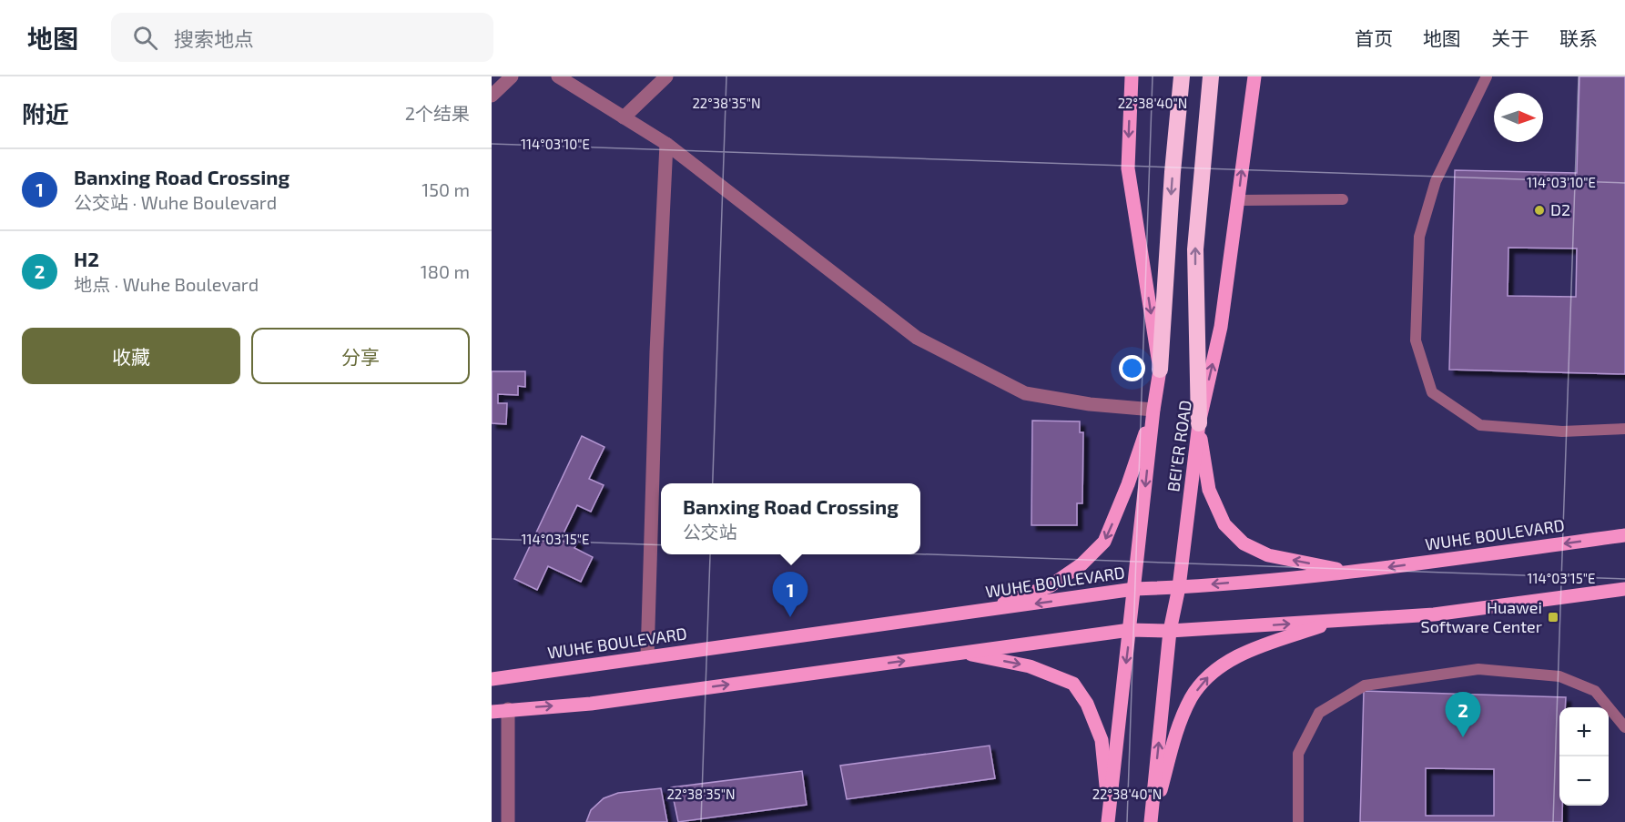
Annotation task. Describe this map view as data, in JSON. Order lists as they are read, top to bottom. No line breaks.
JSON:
{"streets":{"main road":["BEI'ER ROAD","WUHE BOULEVARD"]},"crossings":[["BEI'ER ROAD","WUHE BOULEVARD"]],"places":{"other":["D2"],"transit":["Huawei Software Center"]},"north":"right","page":{"header":"地图","search":"搜索地点","nav":["首页","地图","关于","联系"],"heading":["附近","2个结果"],"list":[{"mark":"1","name":"Banxing Road Crossing","note":"公交站 · Wuhe Boulevard","value":"150 m"},{"mark":"2","name":"H2","note":"地点 · Wuhe Boulevard","value":"180 m"}],"buttons":["收藏","分享"],"popup":["Banxing Road Crossing","公交站"],"pins":["1","2"],"map_buttons":["+","−"]},"coordinates":["22°38'35\"N","22°38'40\"N","114°03'10\"E","114°03'15\"E"]}
